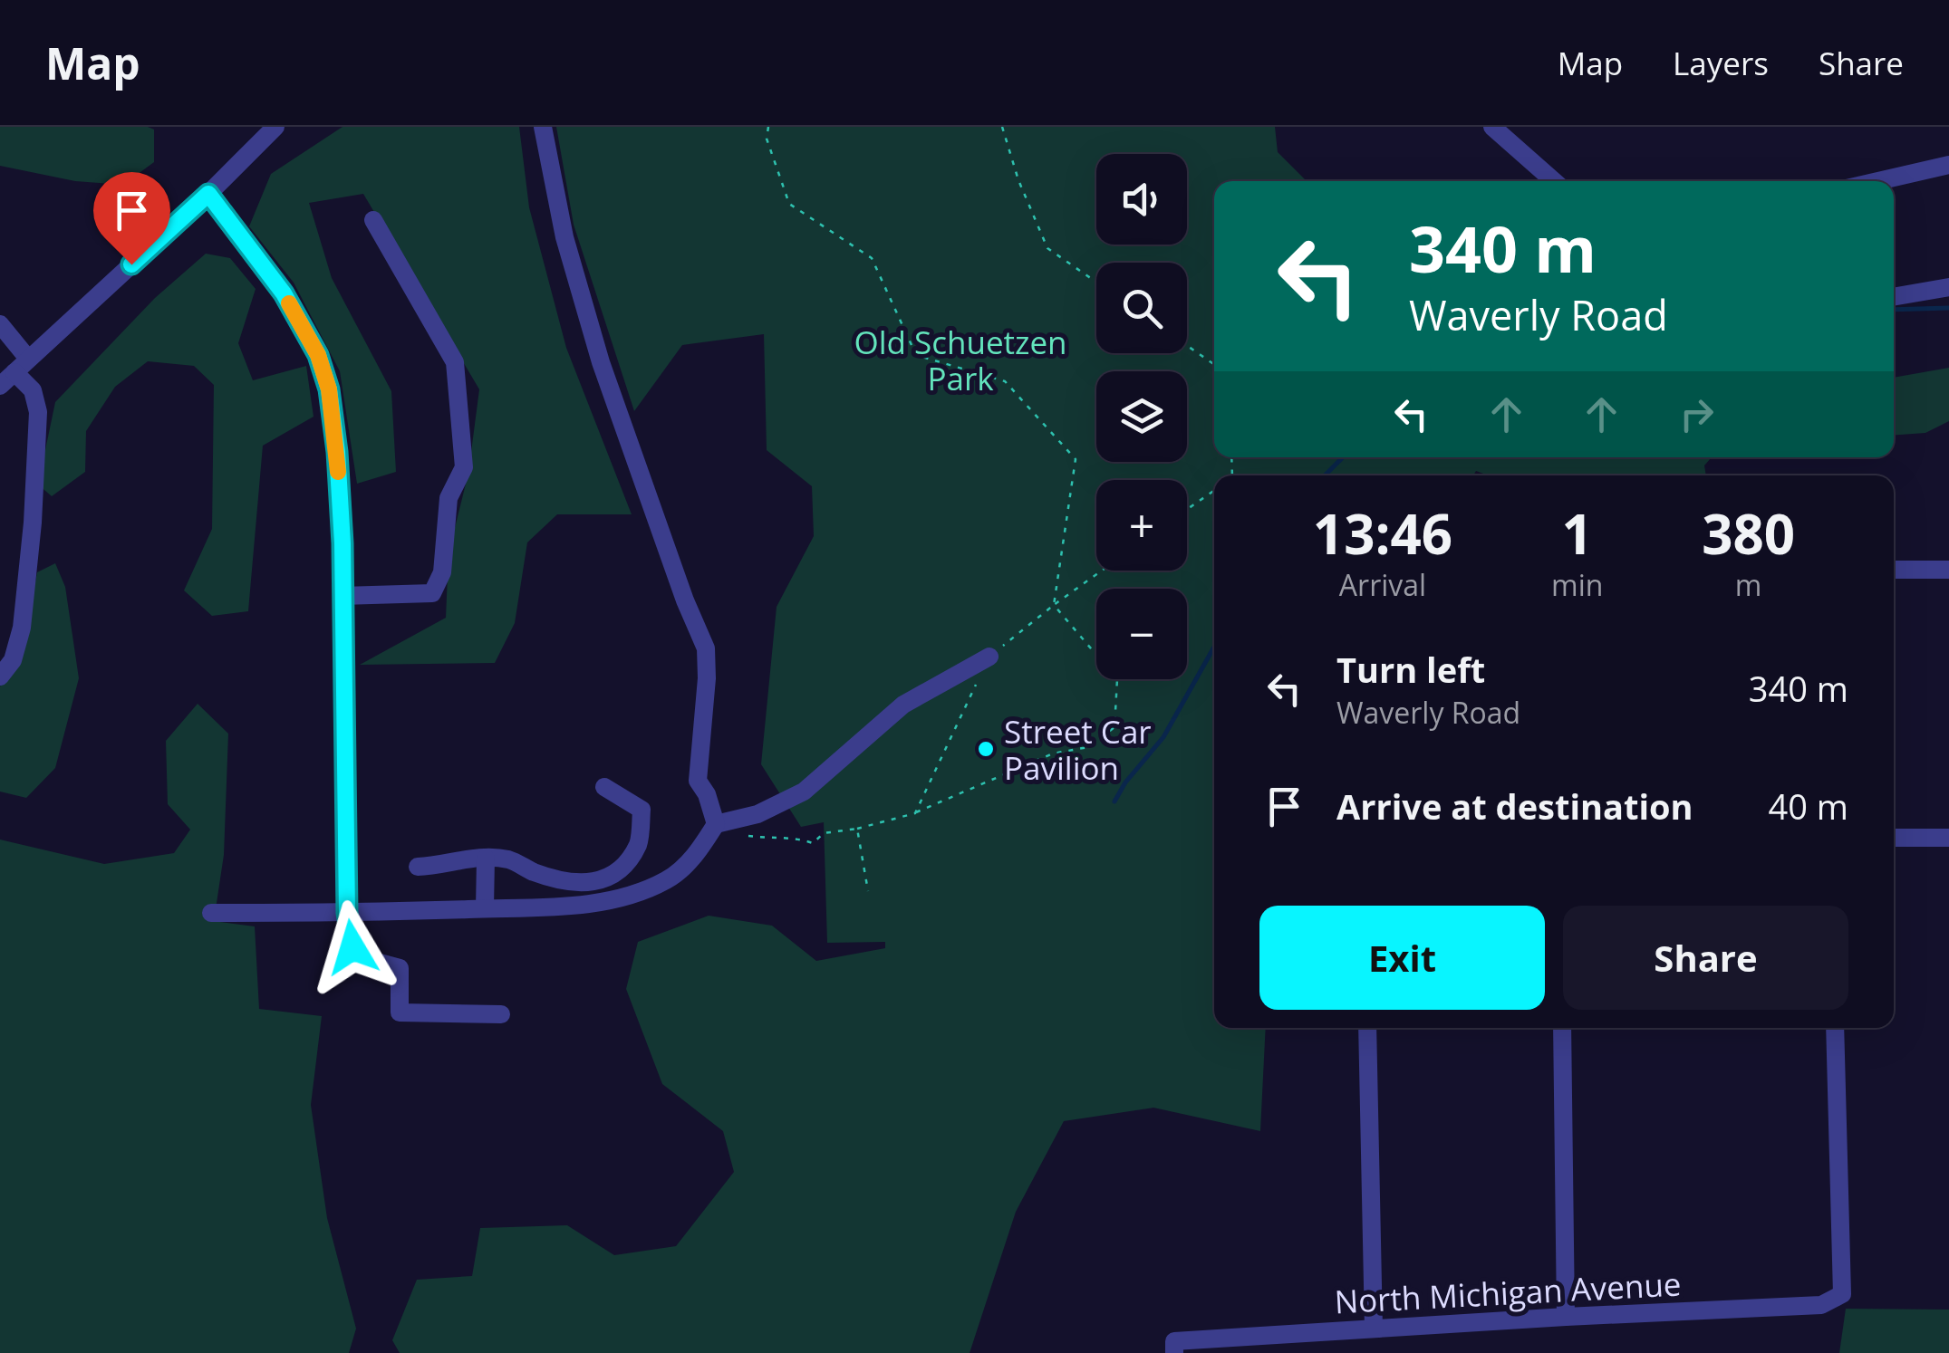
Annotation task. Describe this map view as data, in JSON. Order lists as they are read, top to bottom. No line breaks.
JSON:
{"streets":{"street":["North Michigan Avenue"]},"parks":["Old Schuetzen Park"],"places":["Street Car Pavilion"],"page":{"header":"Map","nav":["Map","Layers","Share"],"map_buttons":["+","−"],"turn":["340 m","Waverly Road"],"eta":["13:46","Arrival","1","min","380","m"],"list":[{"name":"Turn left","note":"Waverly Road","value":"340 m"},{"name":"Arrive at destination","value":"40 m"}],"buttons":["Exit","Share"]}}
